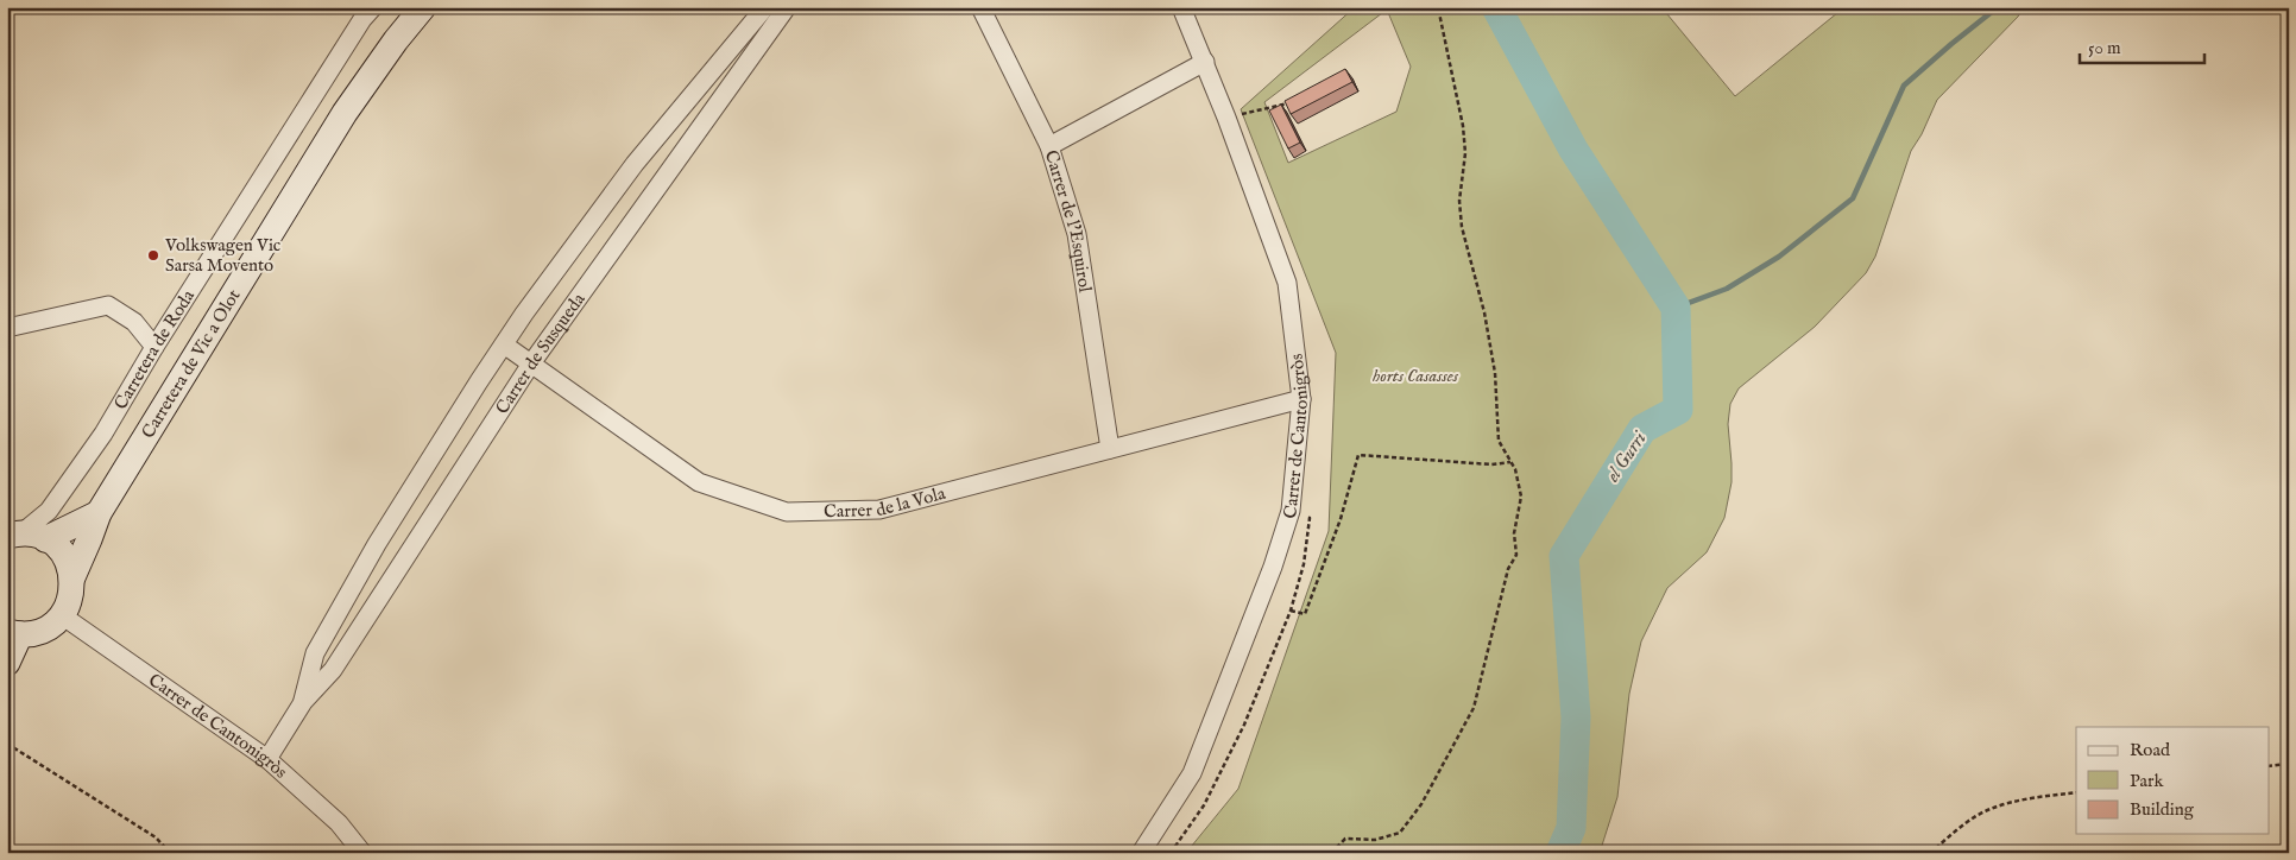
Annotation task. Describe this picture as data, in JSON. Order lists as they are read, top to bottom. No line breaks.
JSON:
{"streets":{"street":["Carrer de l'Esquirol","Carretera de Roda","Carrer de Susqueda","Carretera de Vic a Olot","Carrer de Cantonigròs","Carrer de la Vola"]},"crossings":[["Carrer de l'Esquirol","Carrer de la Vola"],["Carrer de Susqueda","Carrer de Cantonigròs"],["Carrer de Susqueda","Carrer de la Vola"],["Carretera de Vic a Olot","Carrer de Cantonigròs"],["Carrer de Cantonigròs","Carrer de la Vola"]],"water":["el Gurri"],"parks":["horts Casasses"],"places":["Volkswagen Vic Sarsa Movento"],"legend":["Road","Park","Building"],"scale_bar":"50 m"}
